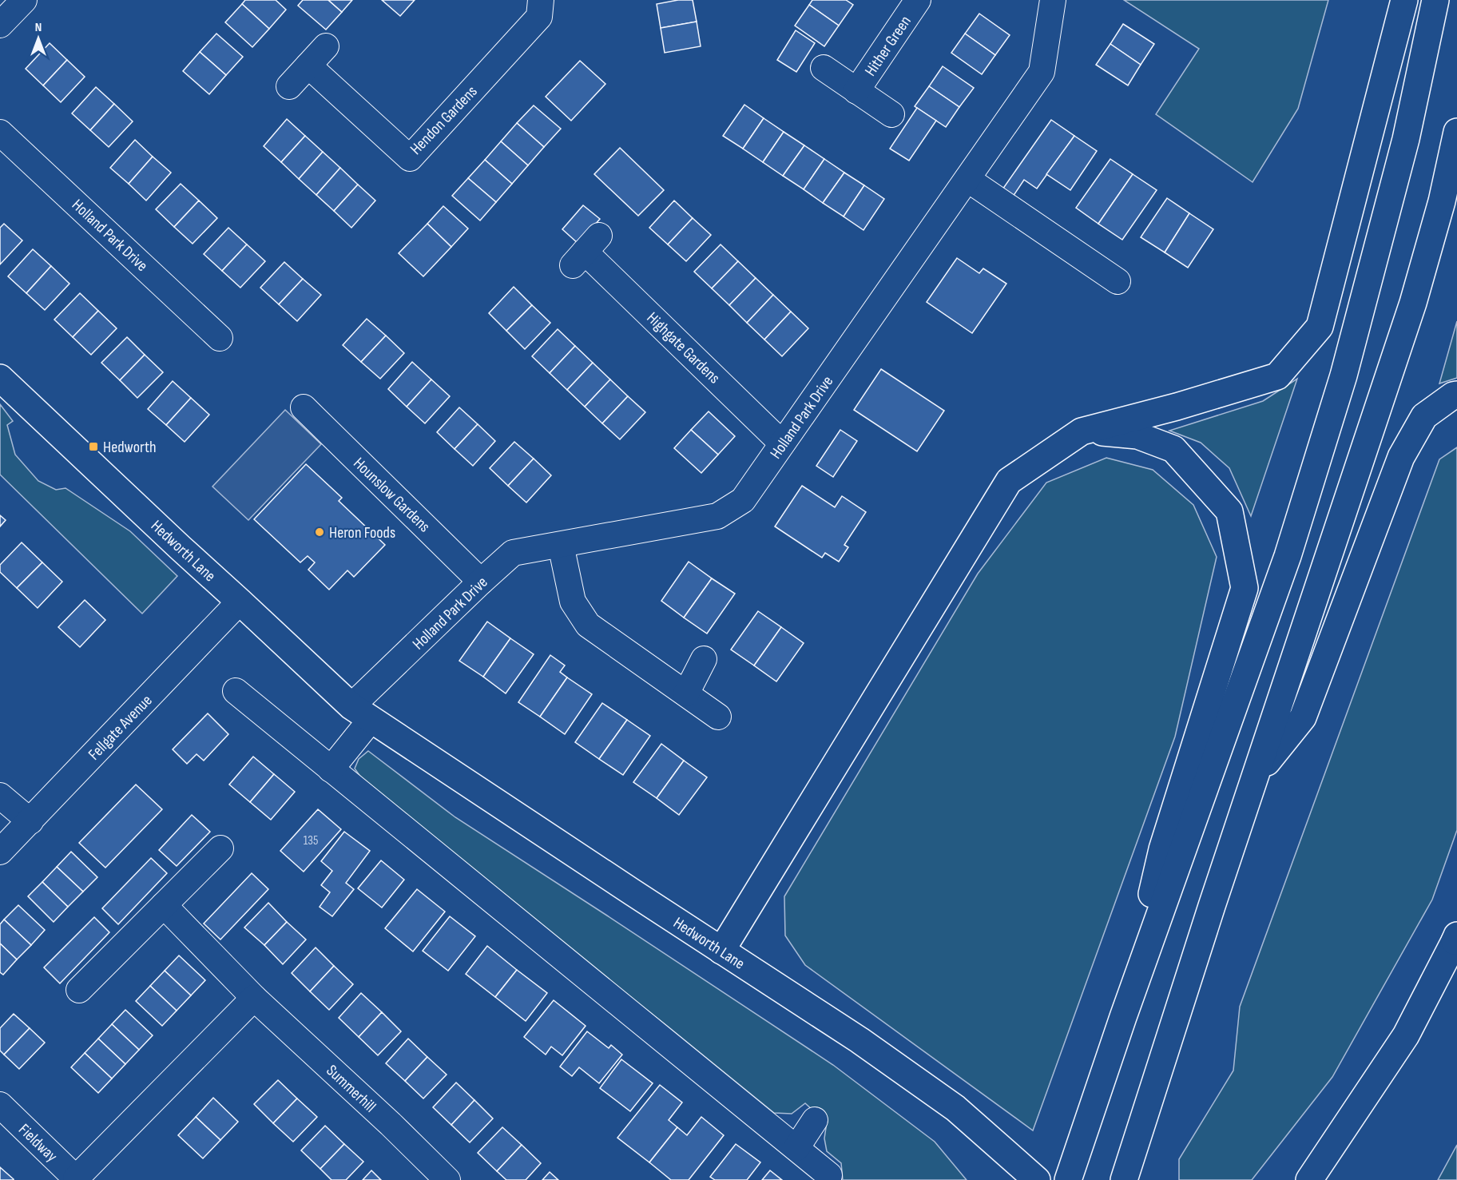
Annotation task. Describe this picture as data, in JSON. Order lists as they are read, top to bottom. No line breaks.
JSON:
{"streets":{"main road":["Hedworth Lane"],"street":["Hither Green","Hendon Gardens","Holland Park Drive","Highgate Gardens","Hounslow Gardens","Fellgate Avenue","Summerhill","Fieldway"]},"crossings":[["Holland Park Drive","Highgate Gardens"],["Holland Park Drive","Hounslow Gardens"],["Holland Park Drive","Hedworth Lane"],["Hedworth Lane","Fellgate Avenue"]],"places":{"transit":["Hedworth"],"other":["Heron Foods"]},"house_numbers":["135"],"north":"top"}
